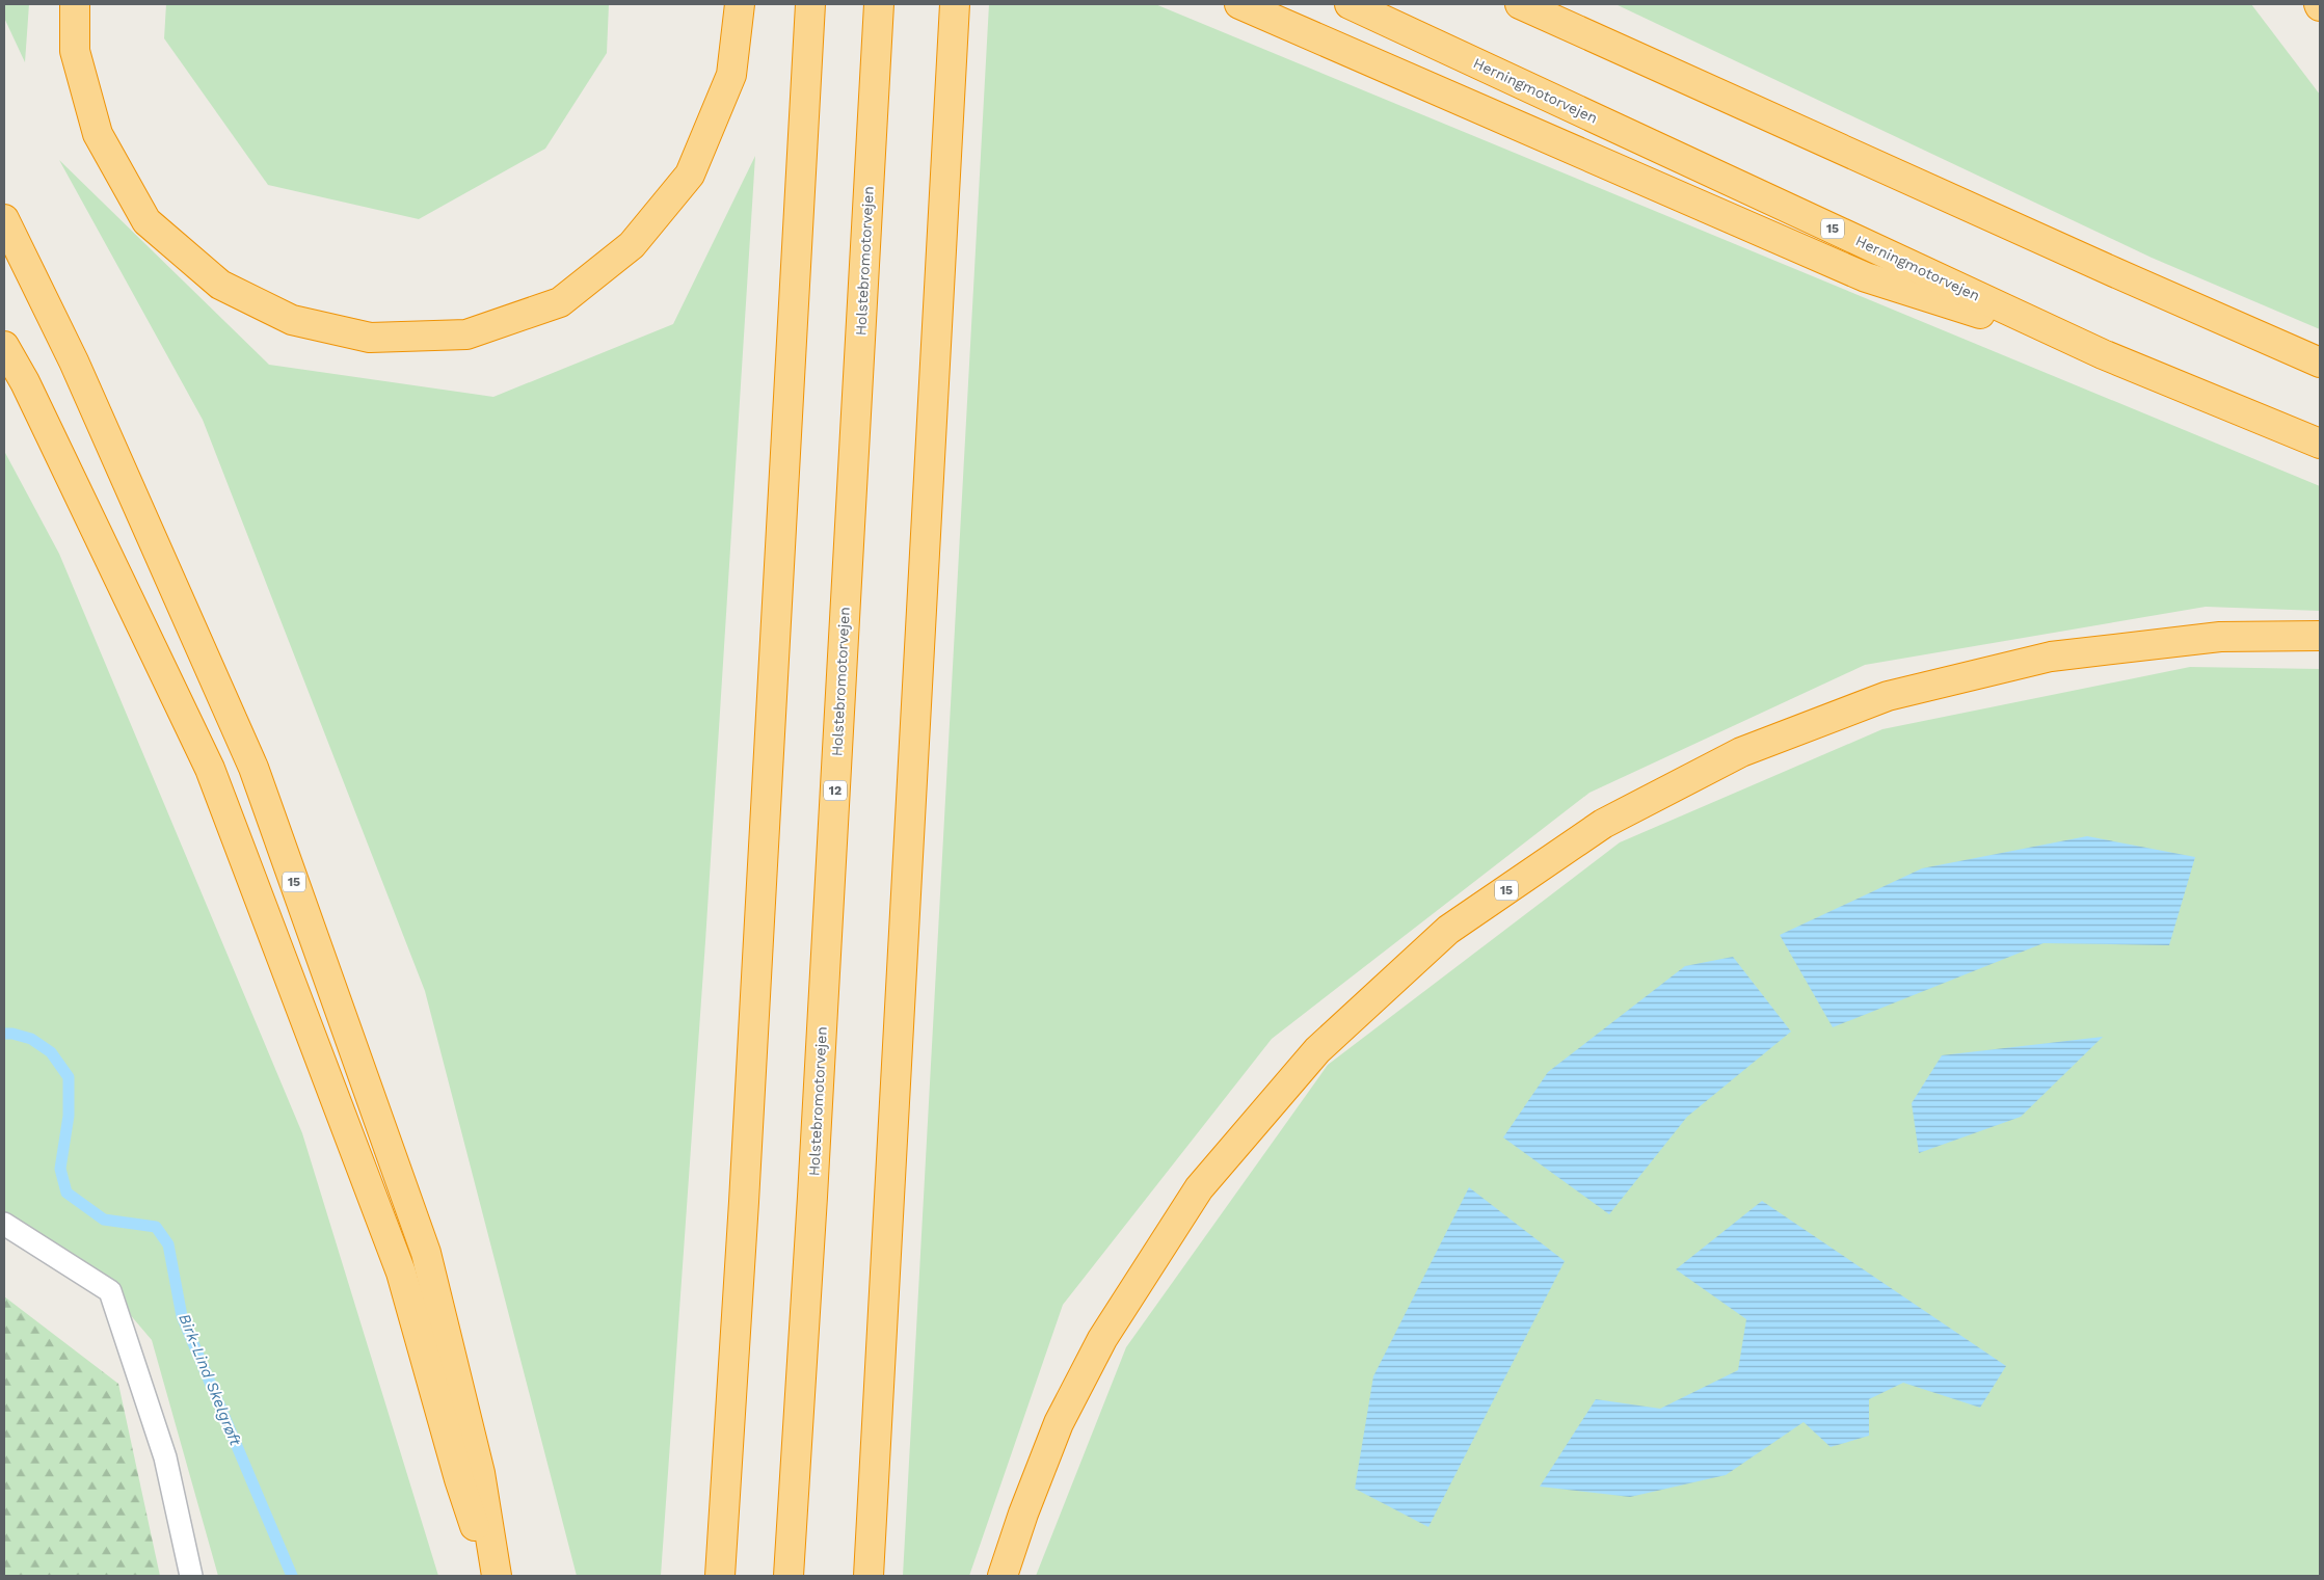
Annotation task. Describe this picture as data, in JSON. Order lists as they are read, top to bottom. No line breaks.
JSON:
{"streets":{"highway":["Herningmotorvejen","15","Holstebromotorvejen","12"]},"water":["Birk-Lind Skelgrøft"]}
